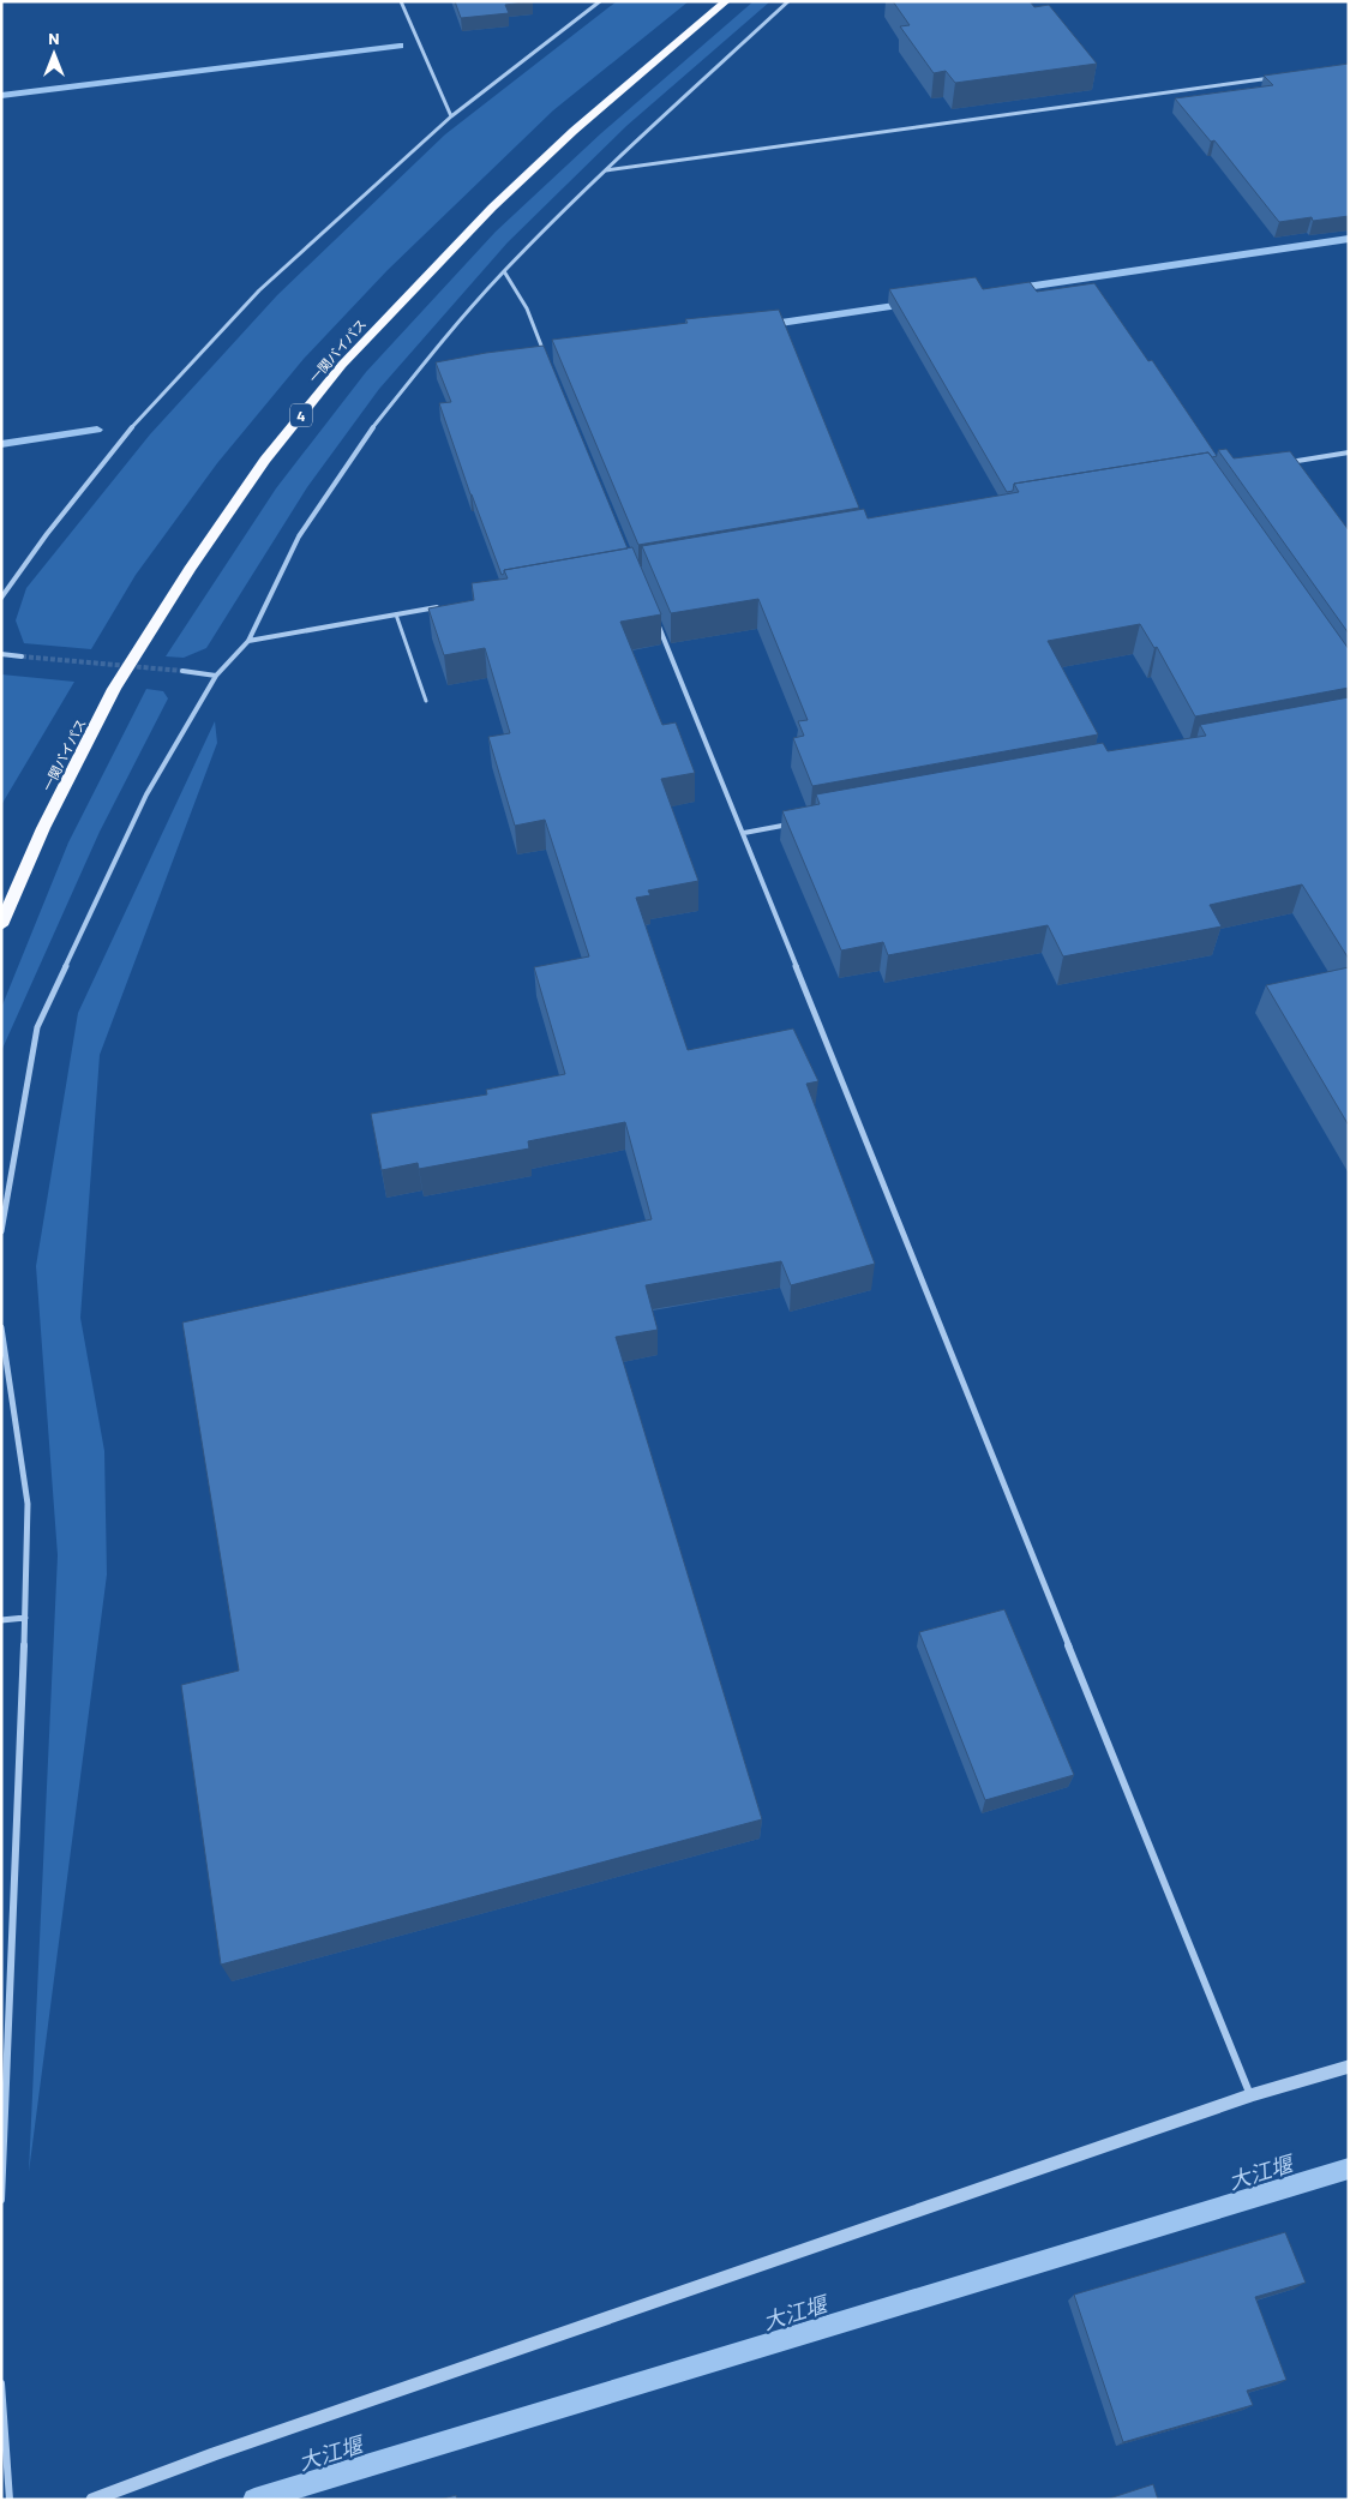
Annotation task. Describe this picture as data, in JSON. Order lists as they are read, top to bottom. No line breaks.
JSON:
{"streets":{"highway":["一関バイパス","4"]},"water":["大江堰"],"north":"top"}
